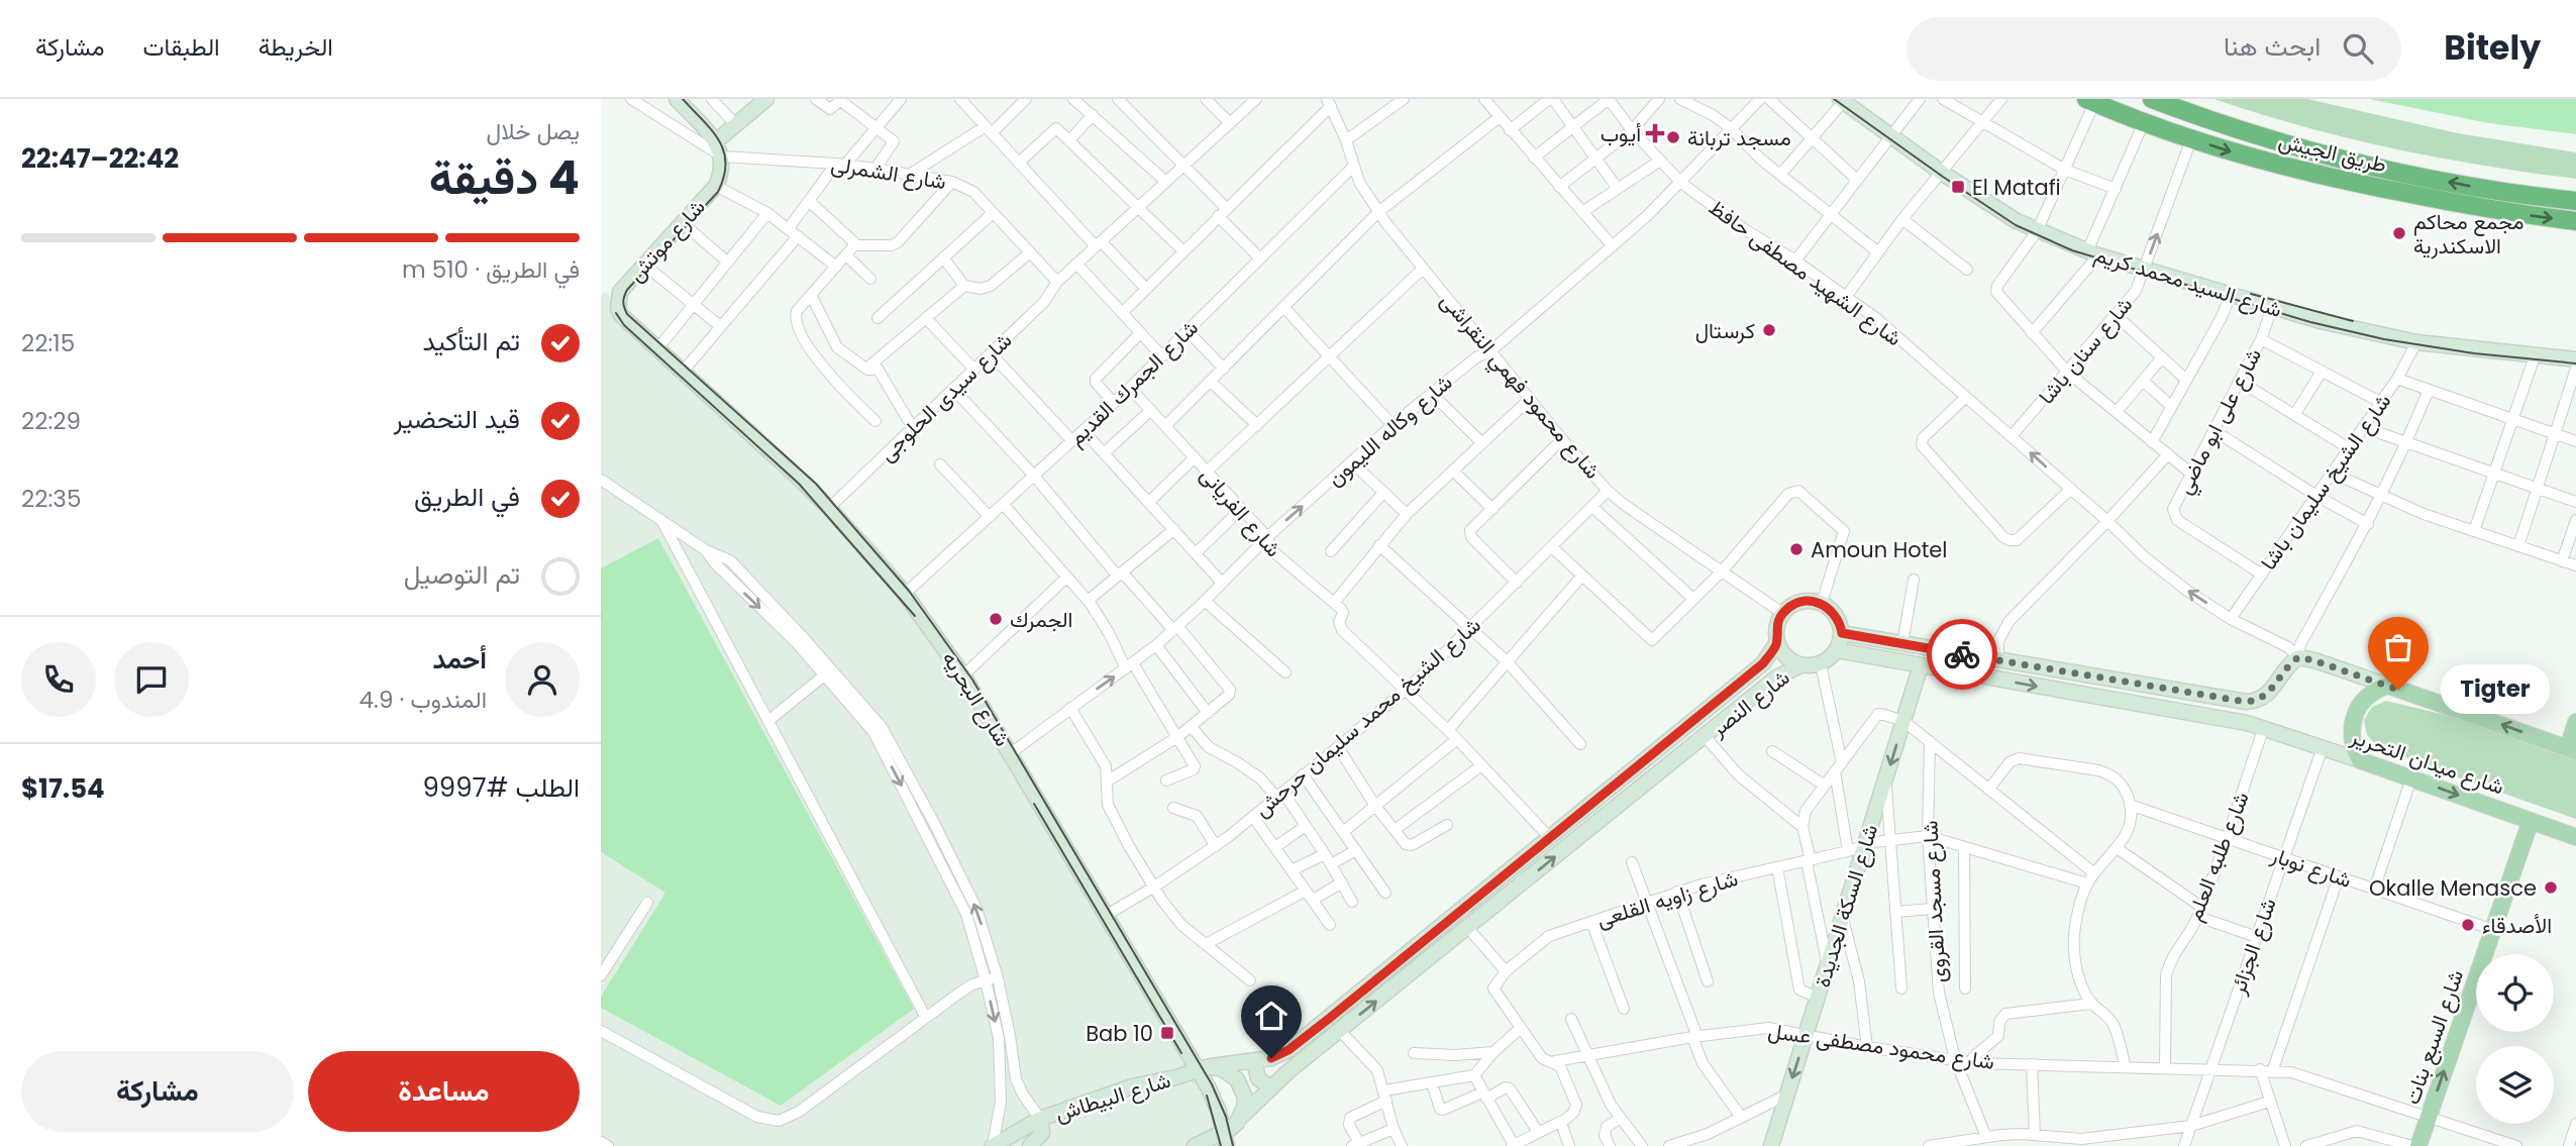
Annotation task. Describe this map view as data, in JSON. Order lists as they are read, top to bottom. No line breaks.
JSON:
{"streets":{"highway":["طريق الجيش"],"main road":["شارع موتش","شارع السيد محمد كريم","شارع البحريه","شارع النصر","شارع ميدان التحرير","شارع السكة الجديدة","شارع السبع بنات","شارع البيطاش"],"street":["شارع الشمرلى","شارع الشهيد مصطفى حافظ","شارع سنان باشا","شارع الجمرك القديم","شارع محمود فهمي النقراشى","شارع سيدى الحلوجى","شارع على ابو ماضي","شارع وكاله الليمون","شارع الشيخ سليمان باشا","شارع الفريانى","شارع الشيخ محمد سليمان حرحش","شارع طلبه العلم","شارع نوبار","شارع زاويه القلعى","شارع مسجد القروى","شارع الجزائر","شارع محمود مصطفى عسل"]},"crossings":[["طريق الجيش","شارع سنان باشا"],["شارع الشمرلى","شارع موتش"],["شارع الشمرلى","شارع سيدى الحلوجى"],["شارع موتش","شارع البحريه"],["شارع الشهيد مصطفى حافظ","شارع سنان باشا"],["شارع الشهيد مصطفى حافظ","شارع وكاله الليمون"],["شارع السيد محمد كريم","شارع سنان باشا"],["شارع السيد محمد كريم","شارع على ابو ماضي"],["شارع السيد محمد كريم","شارع الشيخ سليمان باشا"],["شارع الجمرك القديم","شارع محمود فهمي النقراشى"],["شارع الجمرك القديم","شارع الفريانى"],["شارع الجمرك القديم","شارع البحريه"],["شارع محمود فهمي النقراشى","شارع وكاله الليمون"],["شارع محمود فهمي النقراشى","شارع النصر"],["شارع محمود فهمي النقراشى","شارع الشيخ محمد سليمان حرحش"],["شارع سيدى الحلوجى","شارع البحريه"],["شارع على ابو ماضي","شارع الشيخ سليمان باشا"],["شارع وكاله الليمون","شارع الفريانى"],["شارع وكاله الليمون","شارع البحريه"],["شارع البحريه","شارع النصر"],["شارع البحريه","شارع الشيخ محمد سليمان حرحش"],["شارع البحريه","شارع البيطاش"],["شارع النصر","شارع البيطاش"],["شارع ميدان التحرير","شارع طلبه العلم"],["شارع ميدان التحرير","شارع الجزائر"],["شارع ميدان التحرير","شارع السبع بنات"],["شارع طلبه العلم","شارع نوبار"],["شارع طلبه العلم","شارع محمود مصطفى عسل"],["شارع نوبار","شارع الجزائر"],["شارع نوبار","شارع السبع بنات"],["شارع زاويه القلعى","شارع مسجد القروى"],["شارع زاويه القلعى","شارع السكة الجديدة"],["شارع مسجد القروى","شارع محمود مصطفى عسل"],["شارع السكة الجديدة","شارع محمود مصطفى عسل"],["شارع الجزائر","شارع محمود مصطفى عسل"],["شارع السبع بنات","شارع محمود مصطفى عسل"]],"one_way":["شارع السبع بنات"],"places":{"health":["أيوب"],"other":["مسجد تربانة","مجمع محاكم الاسكندرية","كرستال","Amoun Hotel","الجمرك","Tigter","Okalle Menasce","الأصدقاء"],"transit":["El Matafi","Bab 10"]},"page":{"header":"Bitely","search":"ابحث هنا","nav":["الخريطة","الطبقات","مشاركة"],"heading":["4 دقيقة","يصل خلال","22:42–22:47"],"panel":["أحمد","المندوب · 4.9","الطلب #9997","$17.54"],"bar":"في الطريق · 510 m","list":[["تم التأكيد","22:15"],["قيد التحضير","22:29"],["في الطريق","22:35"],"تم التوصيل"],"bubble":"Tigter","buttons":["مساعدة","مشاركة"]}}
